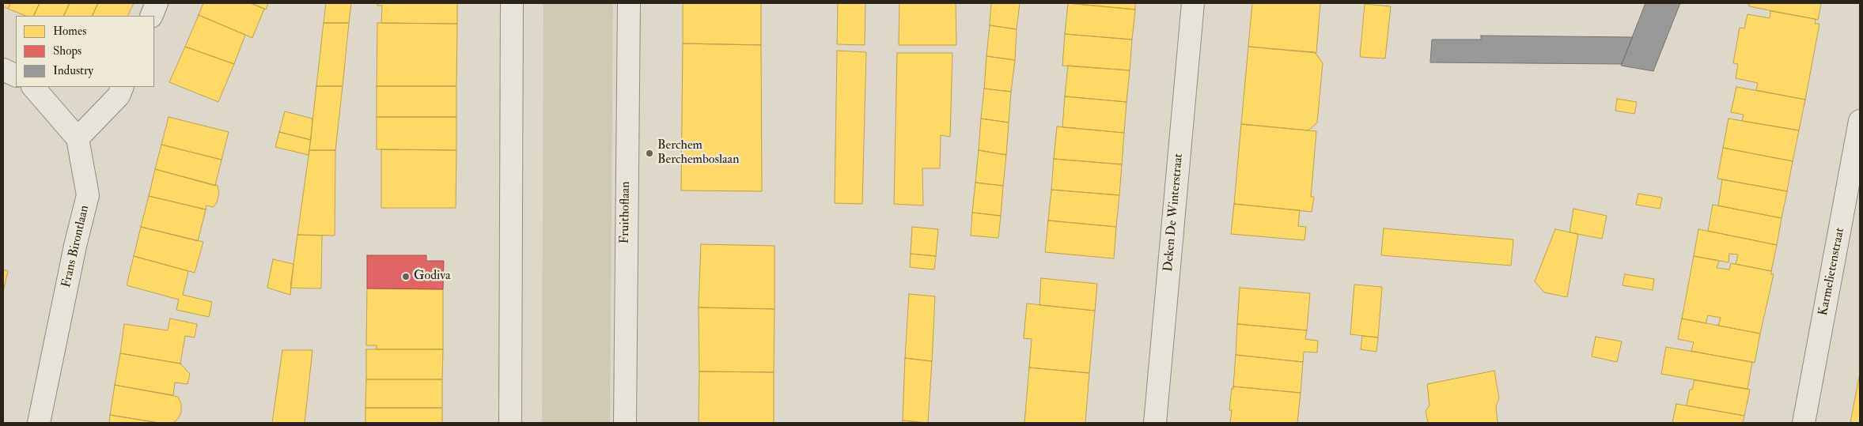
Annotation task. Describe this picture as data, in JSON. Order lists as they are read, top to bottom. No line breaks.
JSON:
{"streets":{"street":["Fruithoflaan","Deken De Winterstraat","Frans Birontlaan","Karmelietenstraat"]},"places":["Berchem Berchemboslaan","Godiva"],"legend":["Homes","Shops","Industry"]}
